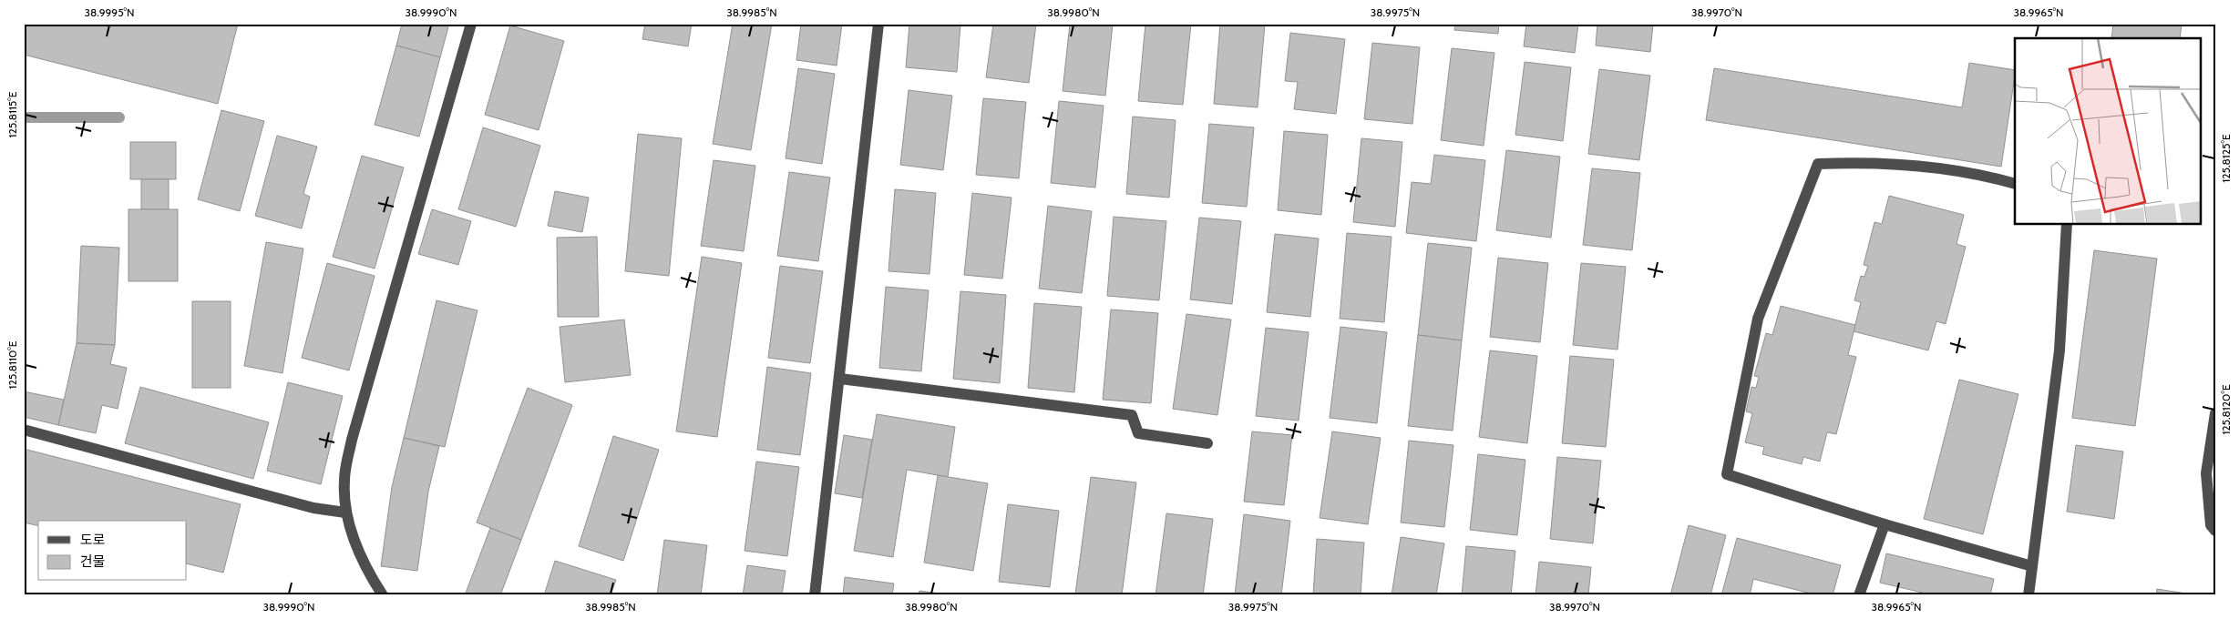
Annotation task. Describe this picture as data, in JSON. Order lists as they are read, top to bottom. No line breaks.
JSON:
{"legend":["도로","건물"],"coordinates":["38.9995°N","38.9990°N","38.9985°N","38.9980°N","38.9975°N","38.9970°N","38.9965°N","125.8115°E","125.8125°E","125.8110°E","125.8120°E"]}
